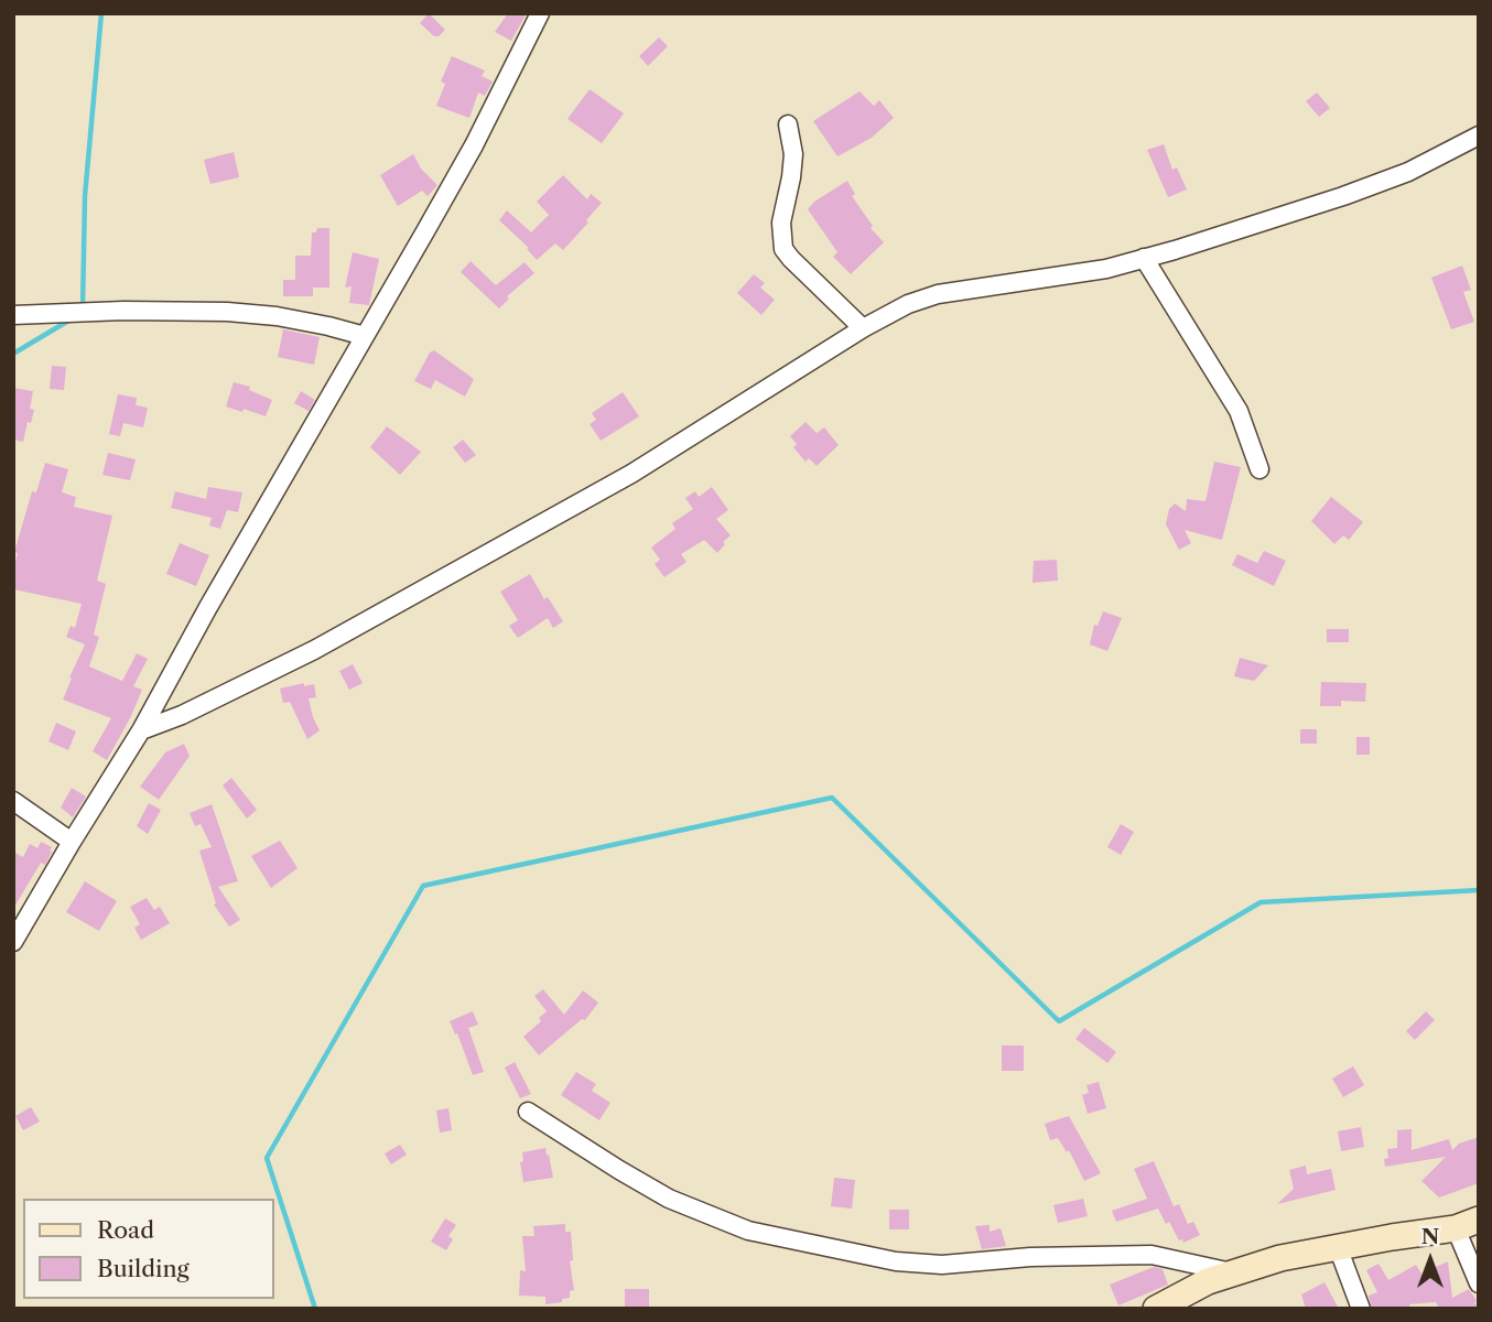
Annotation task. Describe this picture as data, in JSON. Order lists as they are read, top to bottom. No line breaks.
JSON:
{"legend":["Road","Building"],"north":"top"}
